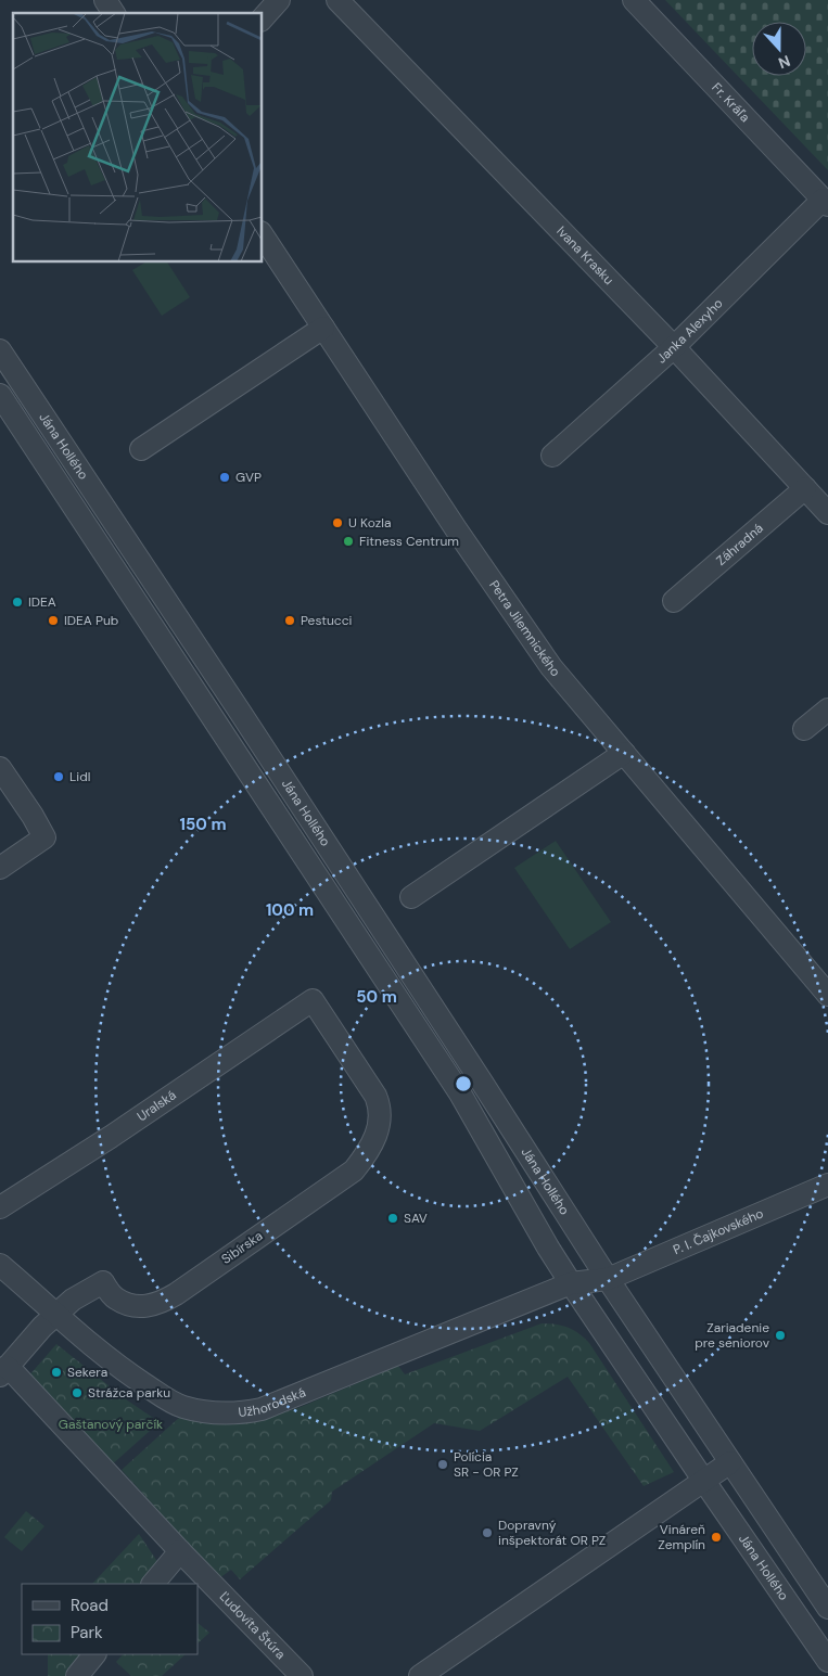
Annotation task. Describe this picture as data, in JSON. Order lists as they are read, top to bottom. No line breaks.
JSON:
{"streets":{"street":["Fr. Kráľa","Ivana Krasku","Janka Alexyho","Jána Hollého","Záhradná","Petra Jilemnického","Uralská","P. I. Čajkovského","Sibírska","Užhorodská","Ľudovíta Štúra"]},"crossings":[["Fr. Kráľa","Janka Alexyho"],["Ivana Krasku","Janka Alexyho"],["Ivana Krasku","Záhradná"],["Jána Hollého","P. I. Čajkovského"],["Jána Hollého","Užhorodská"],["Uralská","Sibírska"],["Sibírska","Užhorodská"]],"parks":["Gaštanový parčík"],"places":["GVP","U Kozla","Fitness Centrum","IDEA","IDEA Pub","Pestucci","Lidl","SAV","Zariadenie pre seniorov","Sekera","Strážca parku","Polícia SR - OR PZ","Dopravný inšpektorát OR PZ","Vináreň Zemplín"],"legend":["Road","Park"],"north":"bottom","rings":["150 m","100 m","50 m"]}
